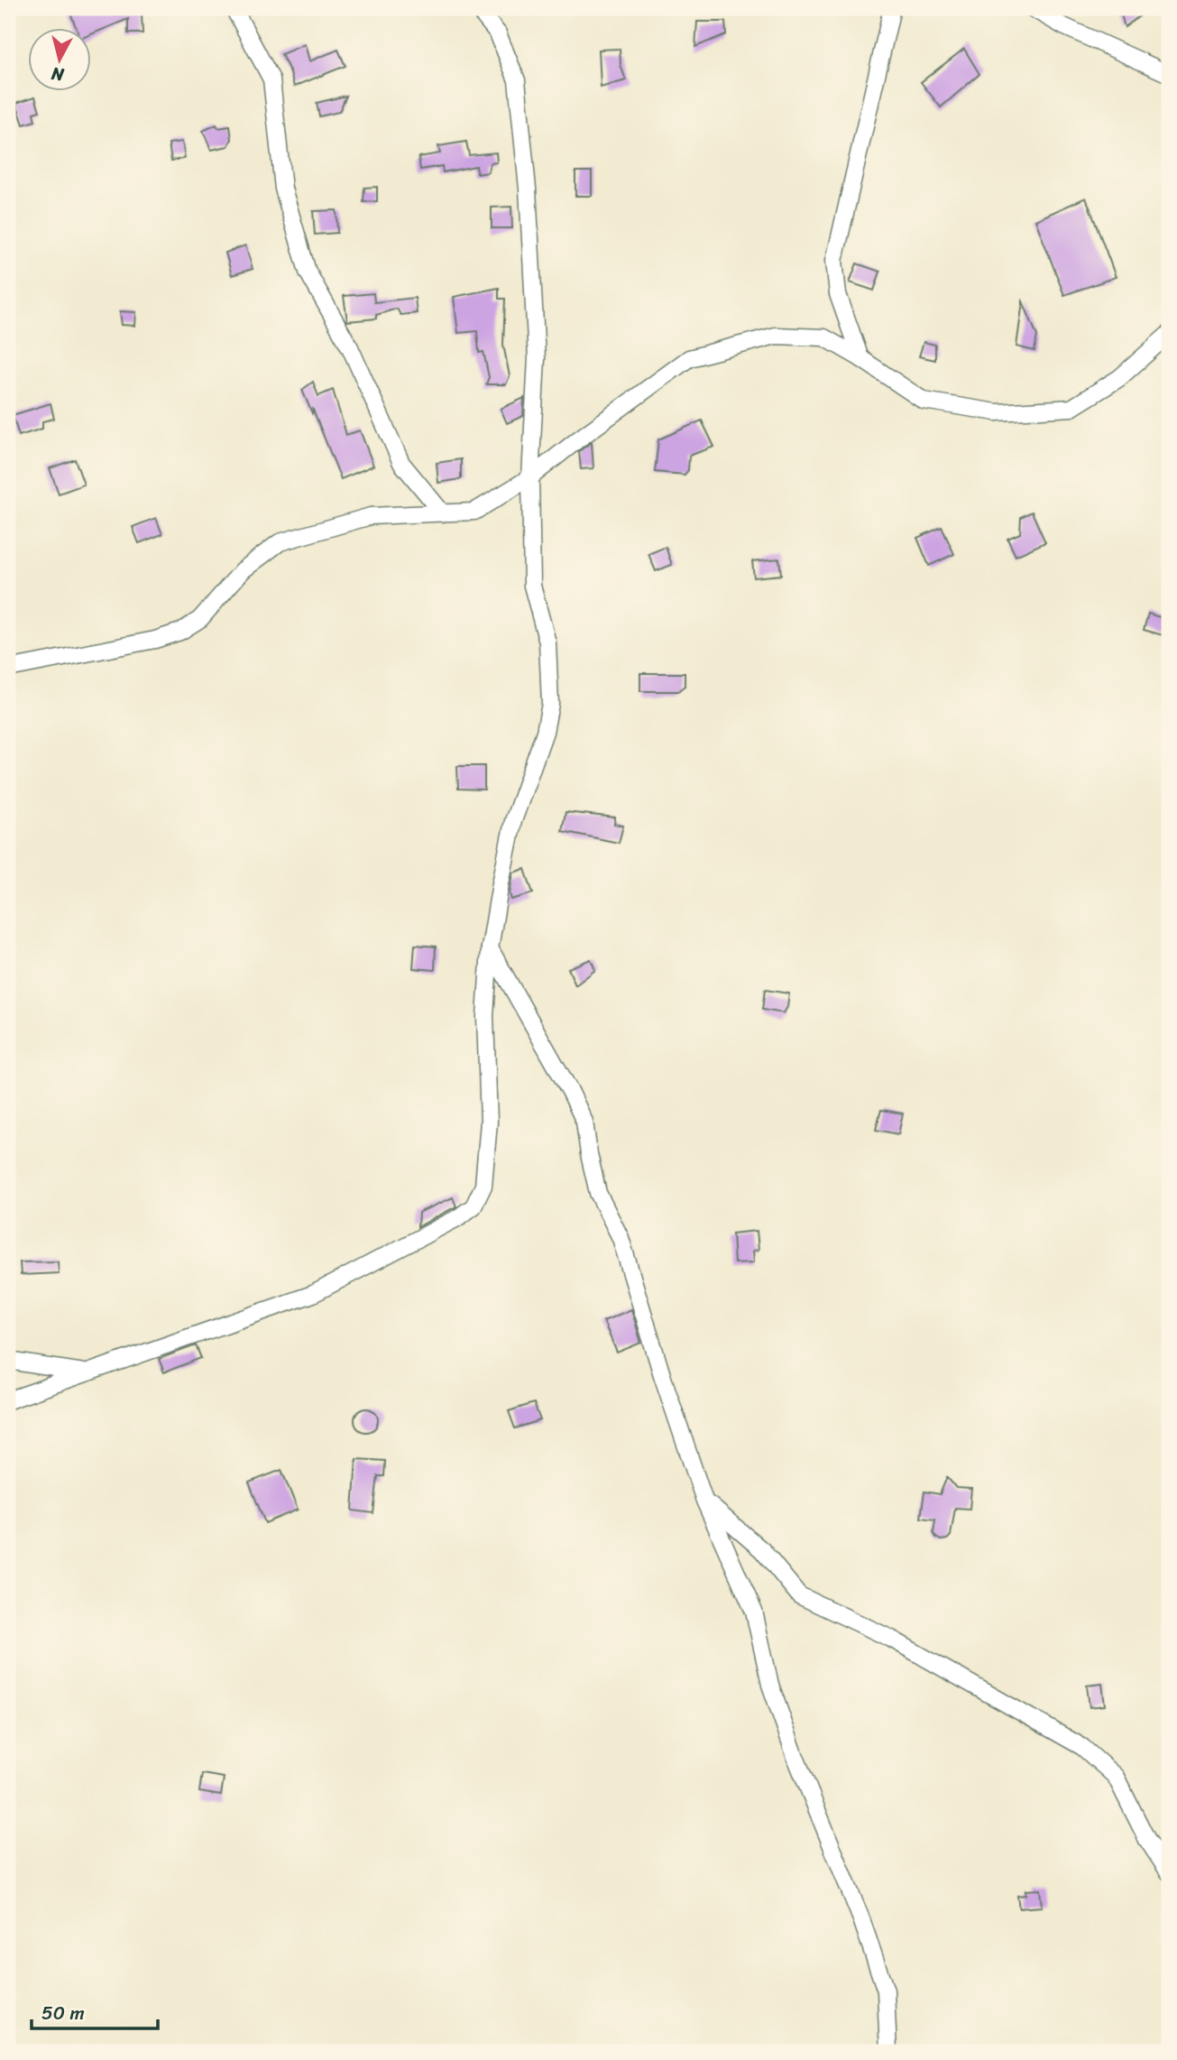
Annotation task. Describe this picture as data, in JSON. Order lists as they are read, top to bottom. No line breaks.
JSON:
{"scale_bar":"50 m","north":"bottom"}
